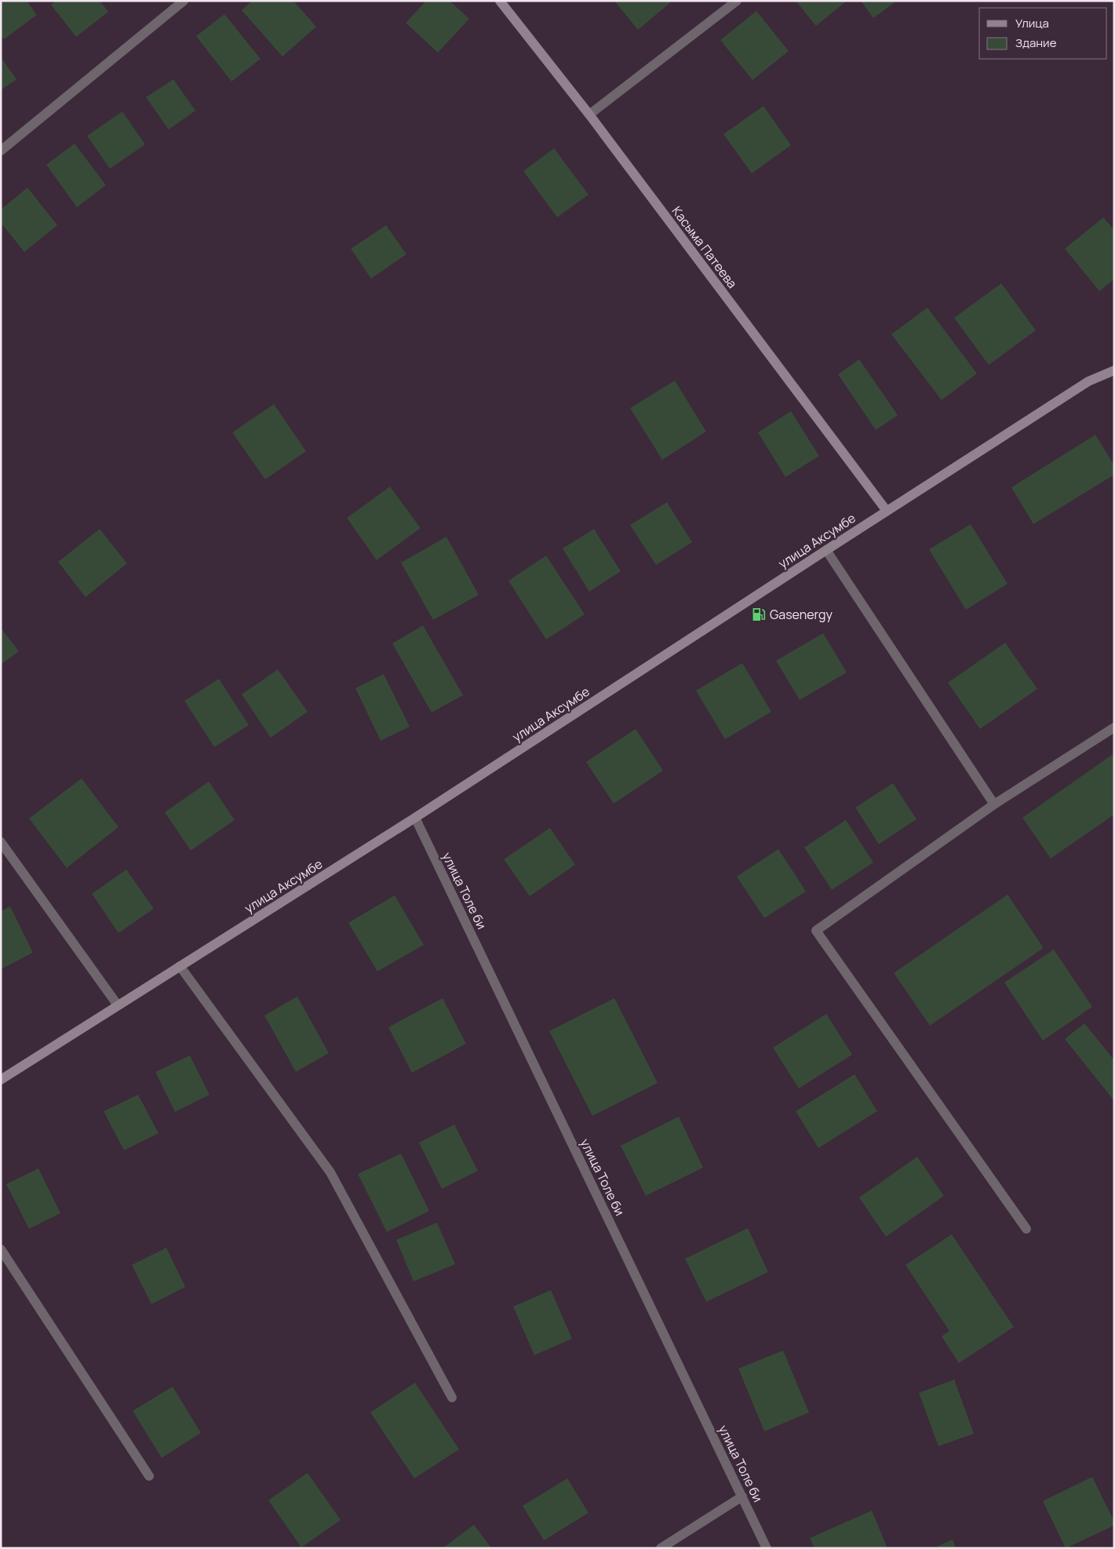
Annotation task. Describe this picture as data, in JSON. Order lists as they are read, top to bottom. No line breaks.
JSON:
{"streets":{"main road":["Касыма Патеева","улица Аксумбе"],"street":["улица Толе би"]},"crossings":[["Касыма Патеева","улица Аксумбе"],["улица Аксумбе","улица Толе би"]],"places":{"fuel station":["Gasenergy"]},"legend":["Улица","Здание"]}
